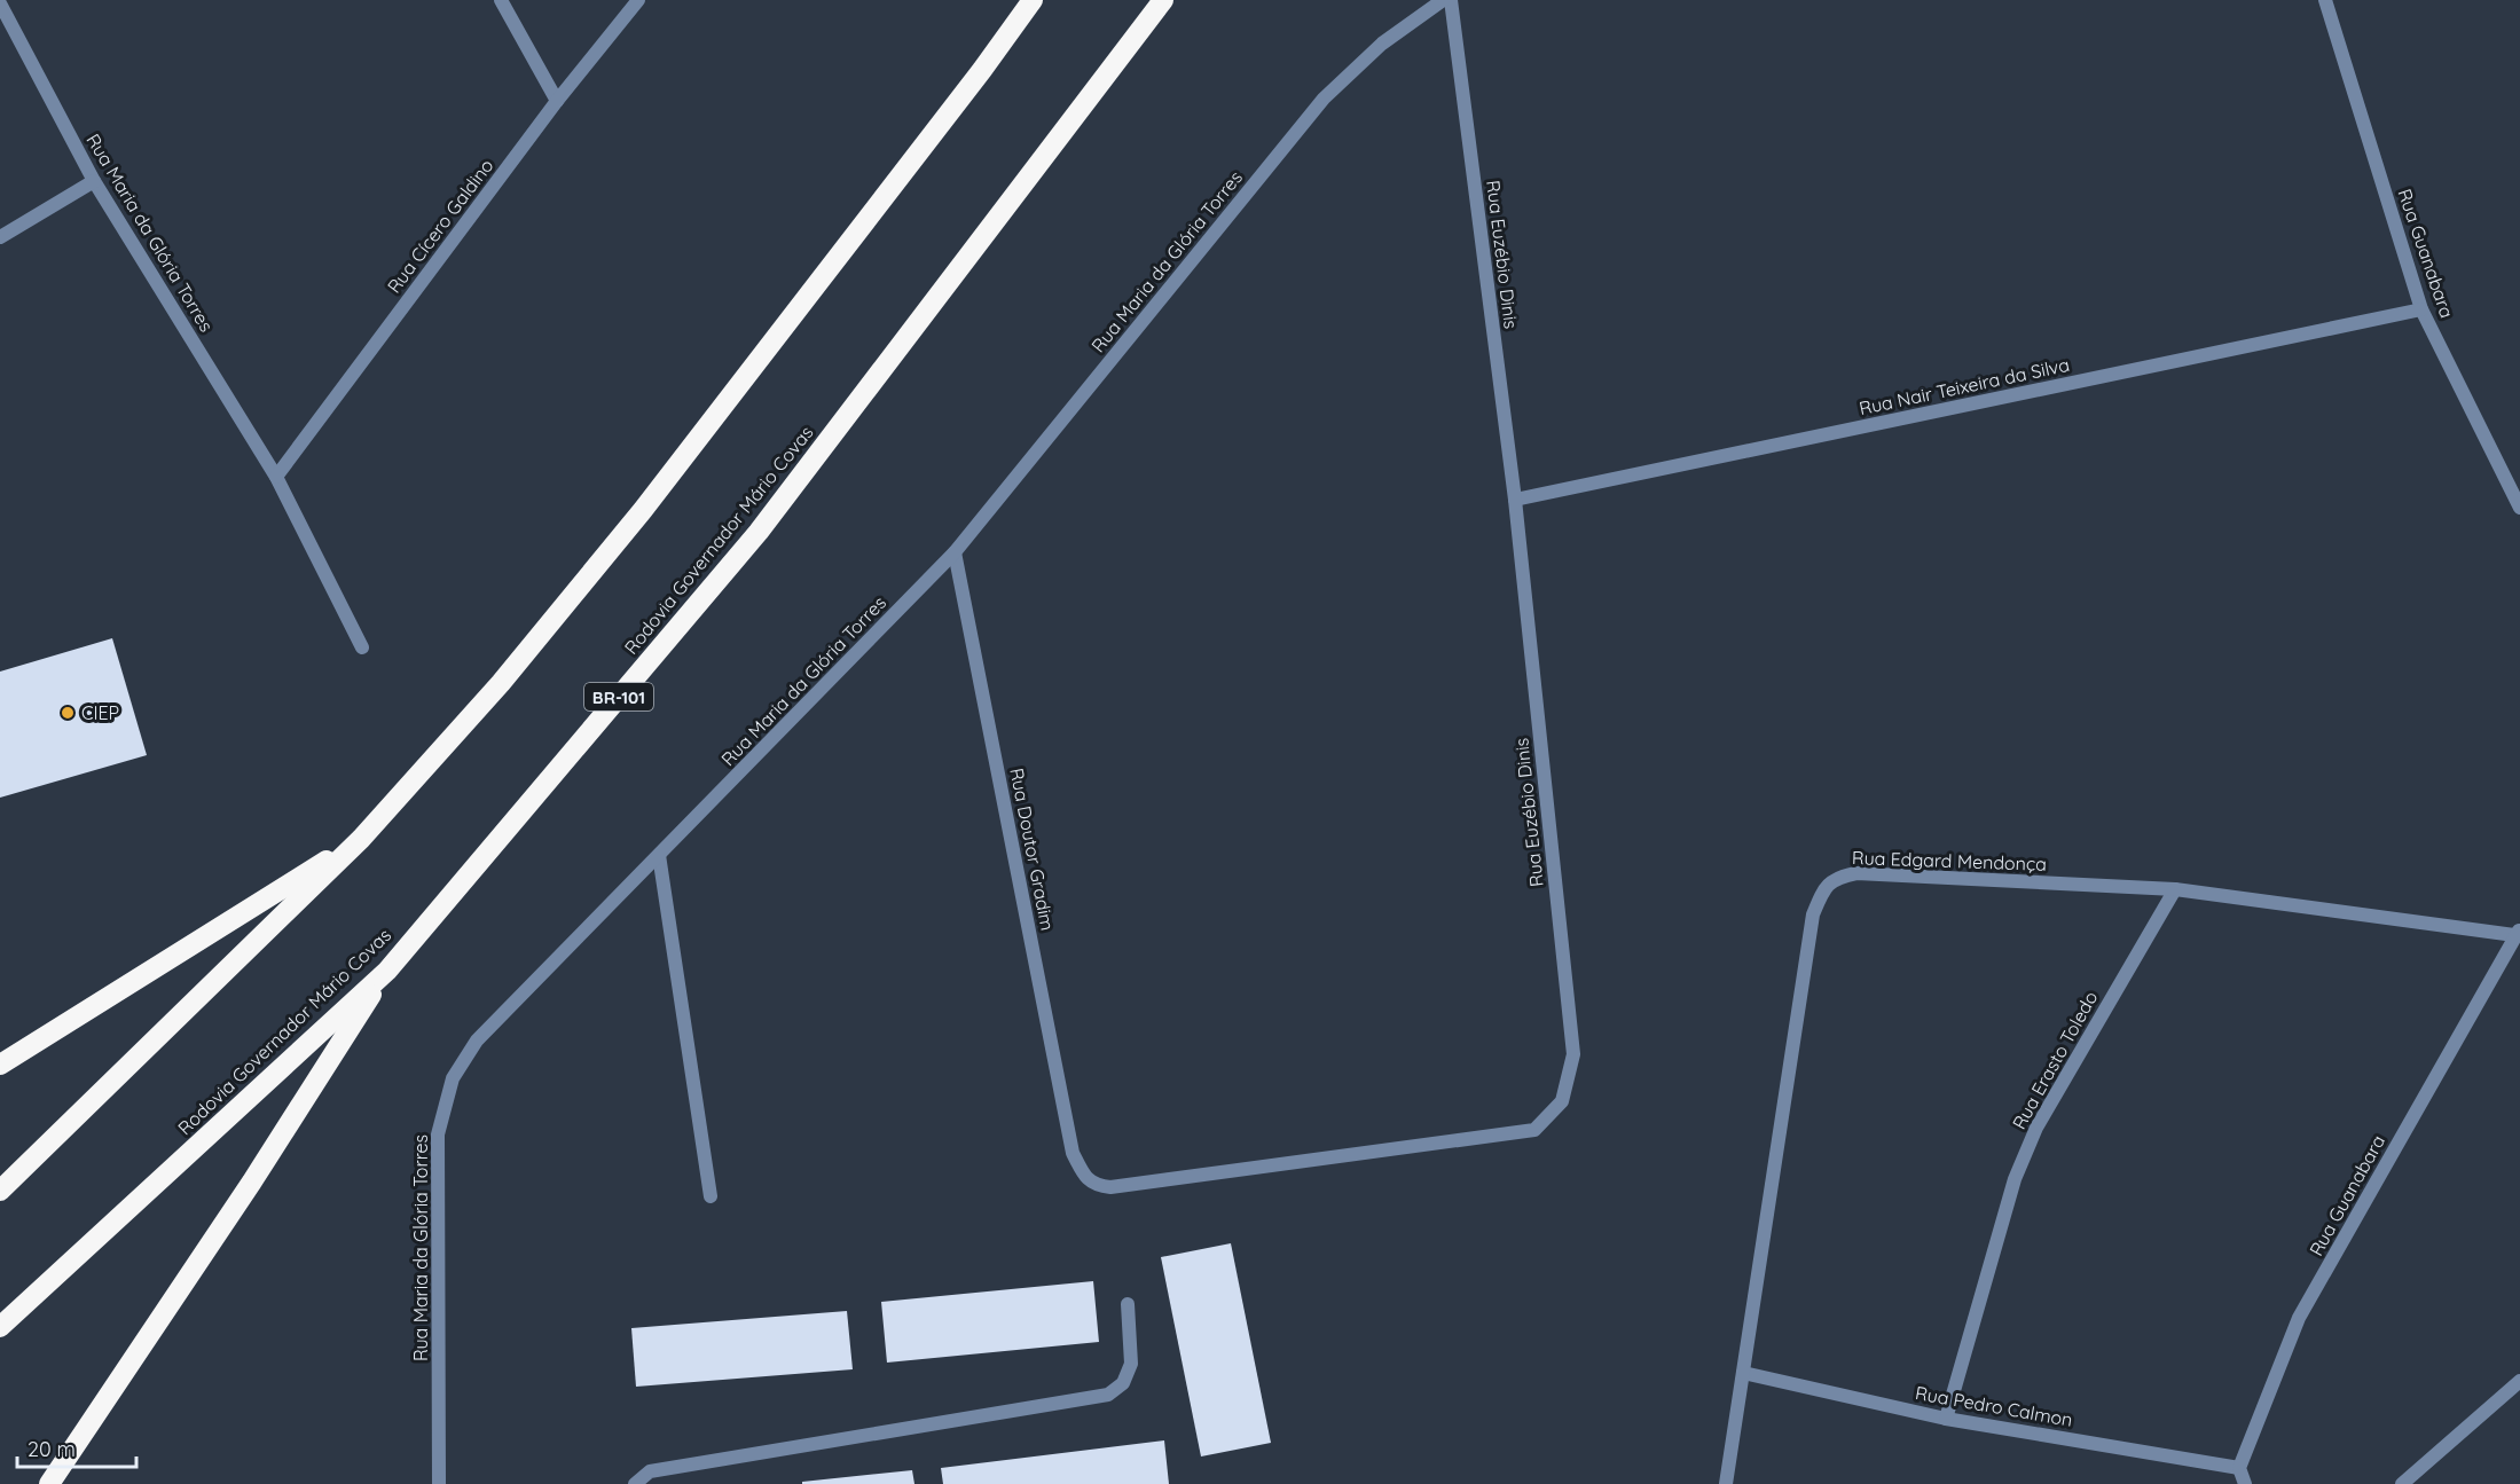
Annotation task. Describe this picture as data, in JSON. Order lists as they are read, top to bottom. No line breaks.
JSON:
{"streets":{"highway":["Rodovia Governador Mário Covas","BR-101"],"street":["Rua Cícero Galdino","Rua Maria da Glória Torres","Rua Guanabara","Rua Euzébio Dinis","Rua Nair Teixeira da Silva","Rua Doutor Gradim","Rua Edgard Mendonça","Rua Erasto Toledo","Rua Pedro Calmon"]},"crossings":[["Rua Cícero Galdino","Rua Maria da Glória Torres"],["Rua Maria da Glória Torres","Rua Doutor Gradim"],["Rua Guanabara","Rua Nair Teixeira da Silva"],["Rua Guanabara","Rua Edgard Mendonça"],["Rua Guanabara","Rua Pedro Calmon"],["Rua Euzébio Dinis","Rua Nair Teixeira da Silva"],["Rua Euzébio Dinis","Rua Doutor Gradim"],["Rua Edgard Mendonça","Rua Erasto Toledo"],["Rua Edgard Mendonça","Rua Pedro Calmon"],["Rua Erasto Toledo","Rua Pedro Calmon"]],"places":["CIEP"],"scale_bar":"20 m"}
